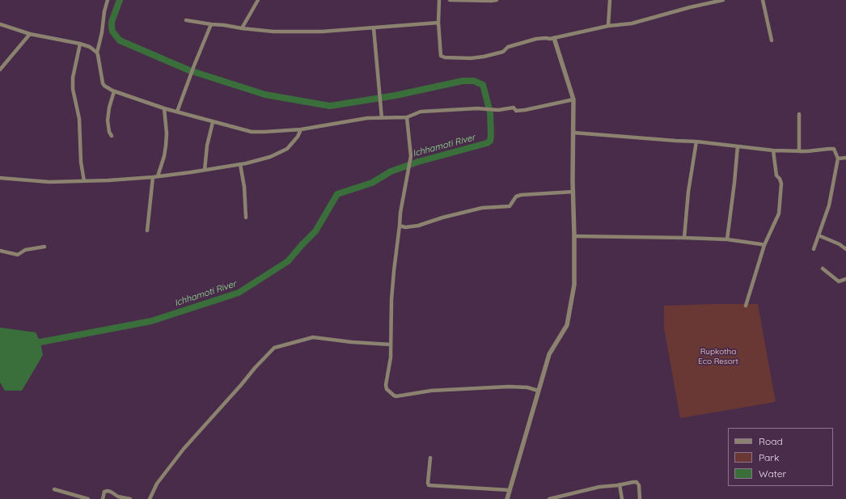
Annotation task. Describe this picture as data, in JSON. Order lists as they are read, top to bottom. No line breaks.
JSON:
{"water":["Ichhamoti River"],"parks":["Rupkotha Eco Resort"],"legend":["Road","Park","Water"]}
